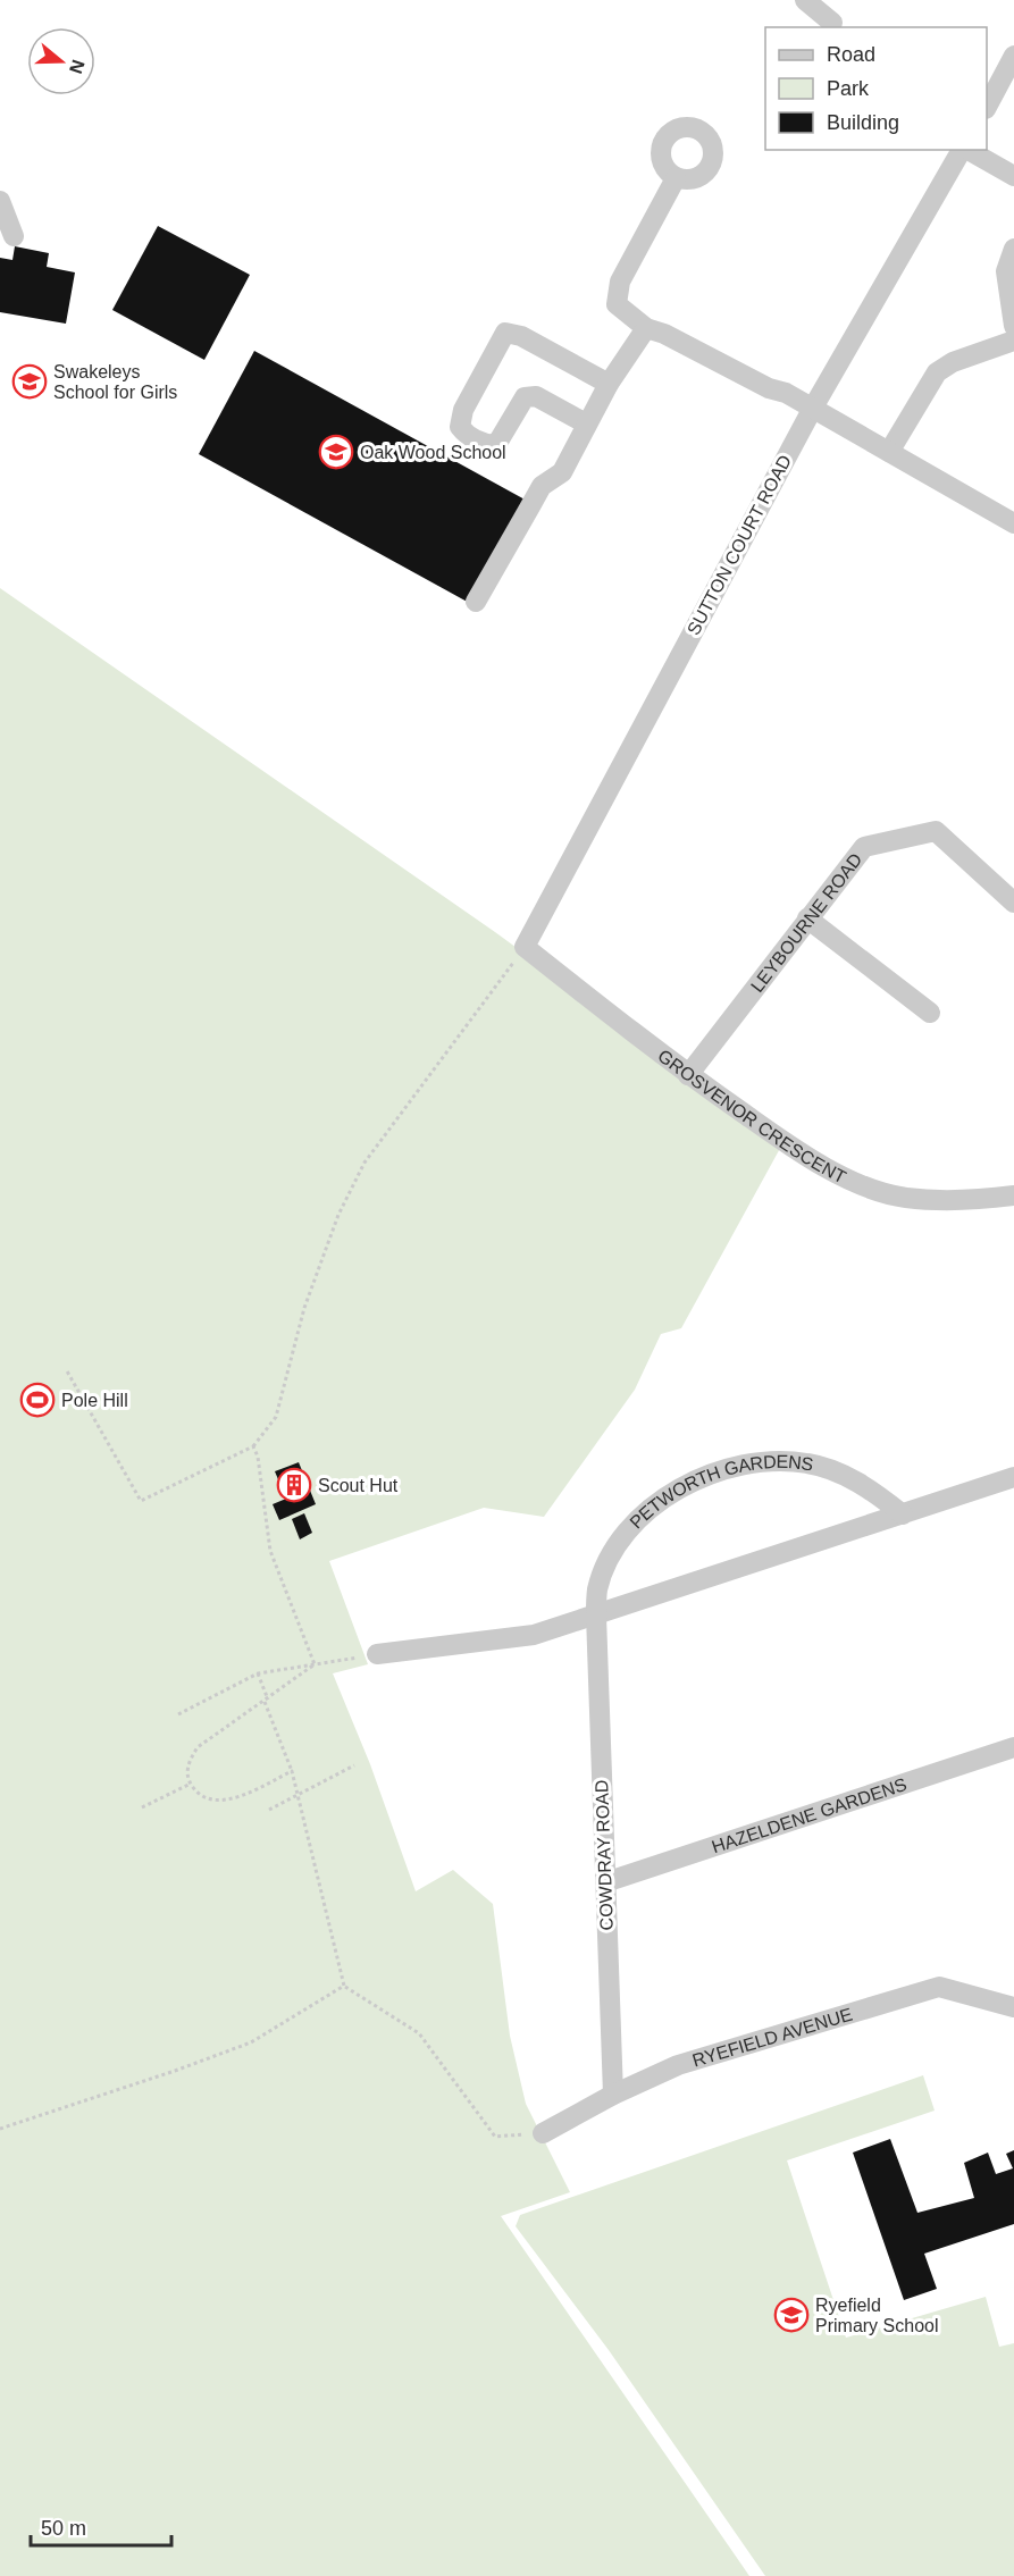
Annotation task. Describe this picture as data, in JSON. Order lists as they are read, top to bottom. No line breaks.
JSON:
{"streets":{"street":["SUTTON COURT ROAD","LEYBOURNE ROAD","GROSVENOR CRESCENT","PETWORTH GARDENS","HAZELDENE GARDENS","COWDRAY ROAD","RYEFIELD AVENUE"]},"crossings":[["SUTTON COURT ROAD","GROSVENOR CRESCENT"],["LEYBOURNE ROAD","GROSVENOR CRESCENT"],["PETWORTH GARDENS","COWDRAY ROAD"],["HAZELDENE GARDENS","COWDRAY ROAD"],["COWDRAY ROAD","RYEFIELD AVENUE"]],"places":{"school or university":["Swakeleys School for Girls","Oak Wood School","Ryefield Primary School"],"sports":["Pole Hill"],"building":["Scout Hut"]},"legend":["Road","Park","Building"],"scale_bar":"50 m","north":"right"}
